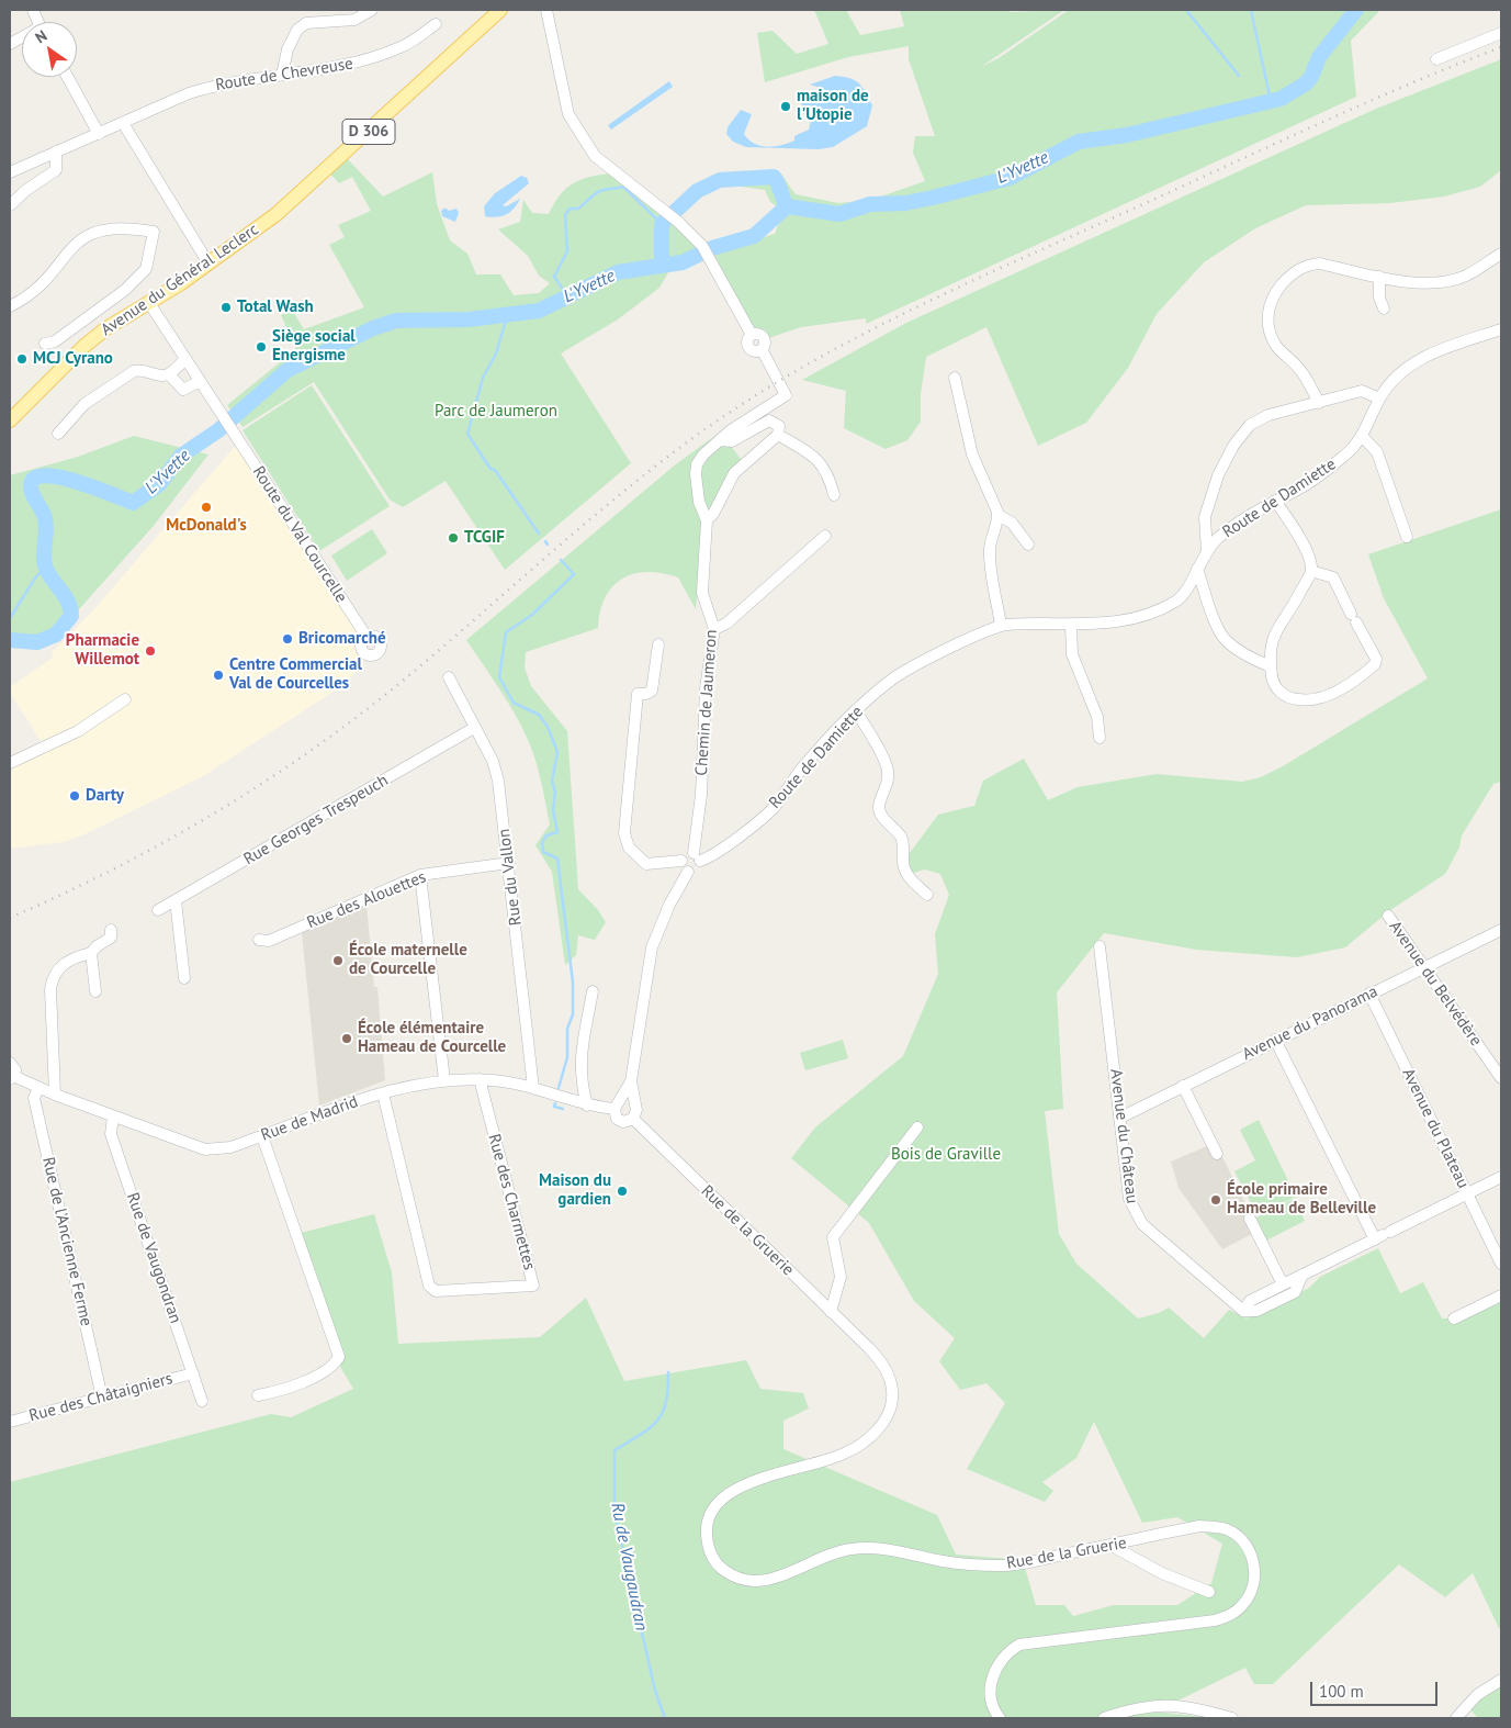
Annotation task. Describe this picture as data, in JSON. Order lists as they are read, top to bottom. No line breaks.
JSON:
{"streets":{"main road":["D 306","Avenue du Général Leclerc"],"street":["Route de Chevreuse","Route de Damiette","Route du Val Courcelle","Chemin de Jaumeron","Rue Georges Trespeuch","Rue du Vallon","Rue des Alouettes","Avenue du Belvédère","Avenue du Panorama","Rue de Madrid","Avenue du Plateau","Avenue du Château","Rue des Charmettes","Rue de la Gruerie","Rue de l'Ancienne Ferme","Rue de Vaugondran","Rue des Châtaigniers"]},"crossings":[["Route de Damiette","Chemin de Jaumeron"],["Rue Georges Trespeuch","Rue du Vallon"],["Rue du Vallon","Rue des Alouettes"],["Rue du Vallon","Rue de Madrid"],["Avenue du Belvédère","Avenue du Panorama"],["Avenue du Panorama","Avenue du Plateau"],["Avenue du Panorama","Avenue du Château"],["Rue de Madrid","Rue des Charmettes"],["Rue de Madrid","Rue de la Gruerie"],["Rue de Madrid","Rue de l'Ancienne Ferme"],["Rue de Madrid","Rue de Vaugondran"],["Rue de l'Ancienne Ferme","Rue des Châtaigniers"],["Rue de Vaugondran","Rue des Châtaigniers"]],"water":["L'Yvette","Ru de Vaugaudran"],"parks":["Parc de Jaumeron","Bois de Graville"],"places":["maison de l'Utopie","Total Wash","Siège social Energisme","MCJ Cyrano","McDonald's","TCGIF","Bricomarché","Pharmacie Willemot","Centre Commercial Val de Courcelles","Darty","École maternelle de Courcelle","École élémentaire Hameau de Courcelle","Maison du gardien","École primaire Hameau de Belleville"],"scale_bar":"100 m","north":"top left"}
